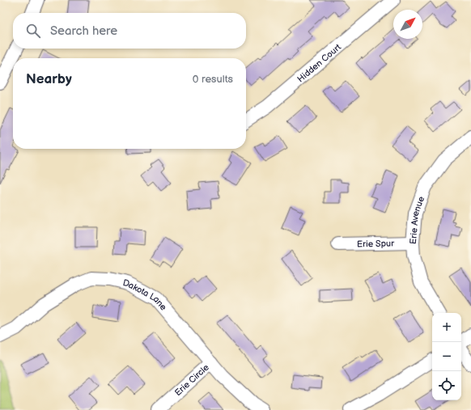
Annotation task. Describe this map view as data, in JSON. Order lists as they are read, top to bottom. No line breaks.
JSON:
{"streets":{"street":["Hidden Court","Erie Avenue","Erie Spur","Dakota Lane","Erie Circle"]},"crossings":[["Erie Avenue","Erie Spur"],["Dakota Lane","Erie Circle"]],"north":"top right","page":{"search":"Search here","heading":["Nearby","0 results"],"map_buttons":["+","−"]}}
